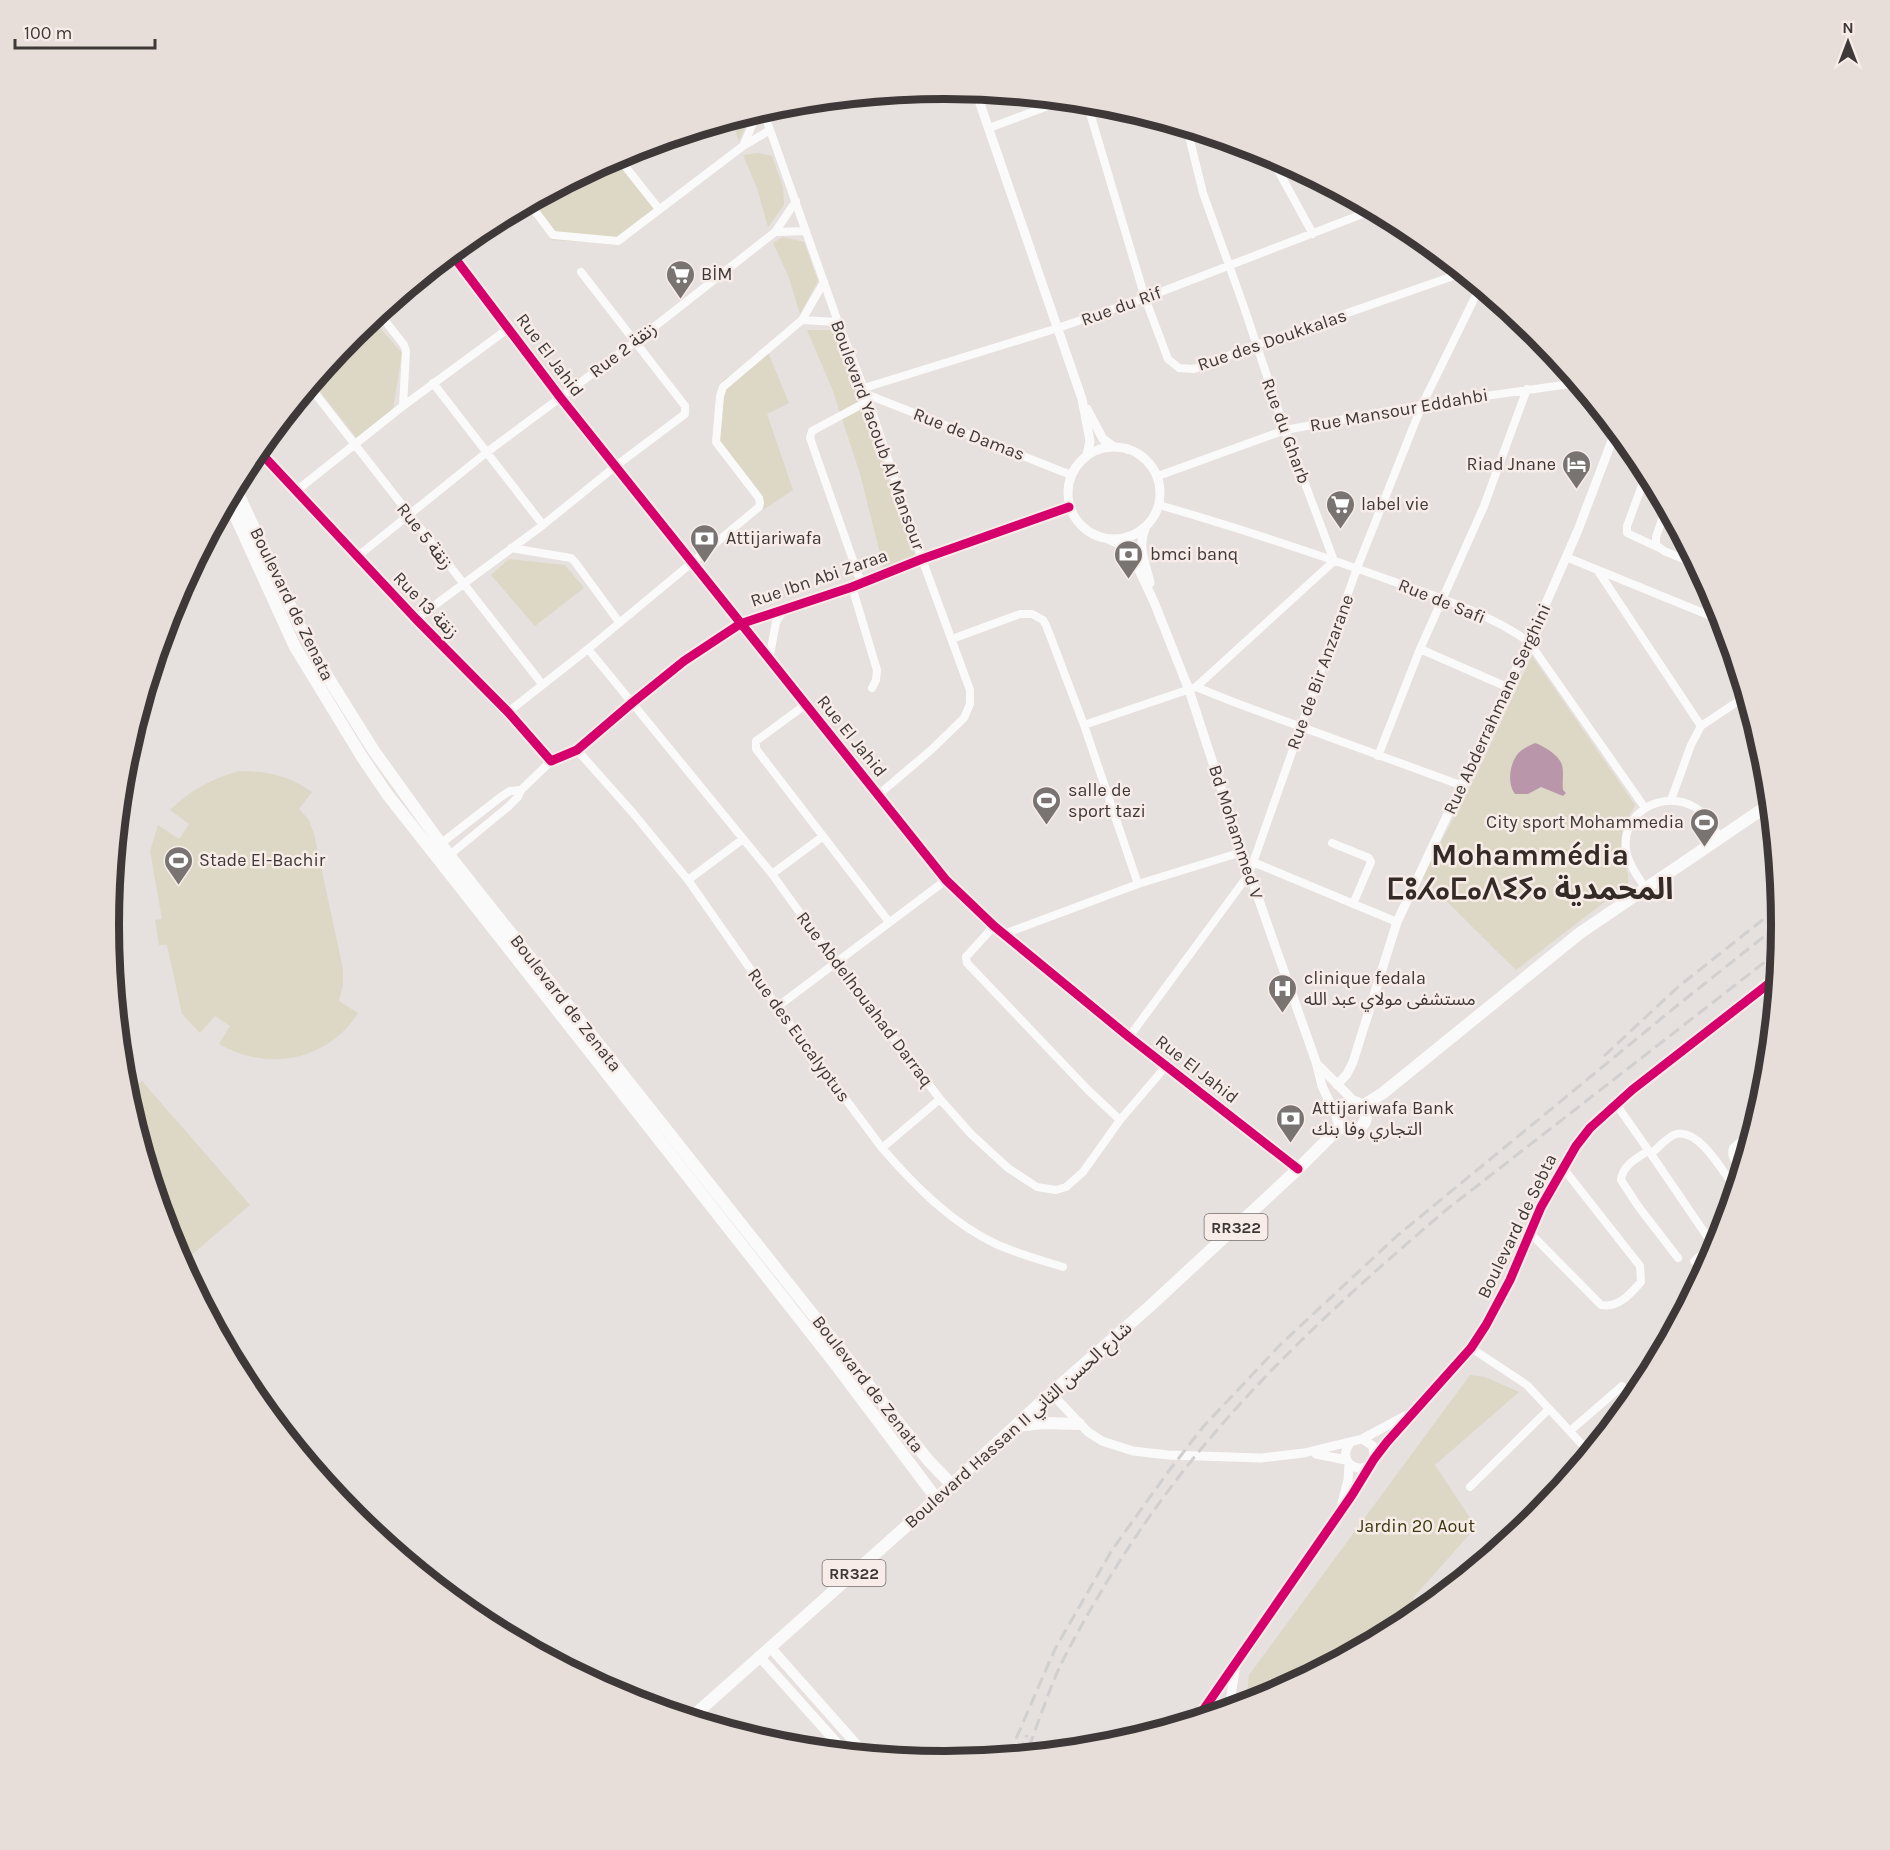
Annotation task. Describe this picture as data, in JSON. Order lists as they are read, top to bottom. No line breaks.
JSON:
{"streets":{"main road":["Boulevard de Zenata","RR322","Boulevard Hassan II شارع الحسن الثاني"],"street":["Rue du Rif","Rue des Doukkalas","Rue 2 زنقة","Rue El Jahid","Rue Mansour Eddahbi","Rue du Gharb","Rue de Damas","Boulevard Yacoub Al Mansour","Rue 5 زنقة","Rue Ibn Abi Zaraa","Rue de Safi","Rue 13 زنقة","Rue de Bir Anzarane","Rue Abderrahmane Serghini","Bd Mohammed V","Rue Abdelhouahad Darraq","Rue des Eucalyptus","Boulevard de Sebta"]},"crossings":[["Rue du Rif","Rue des Doukkalas"],["Rue du Rif","Rue du Gharb"],["Rue du Rif","Rue de Damas"],["Rue du Rif","Boulevard Yacoub Al Mansour"],["Rue du Rif","Rue Ibn Abi Zaraa"],["Rue des Doukkalas","Rue du Gharb"],["Rue 2 زنقة","Rue El Jahid"],["Rue 2 زنقة","Boulevard Yacoub Al Mansour"],["Rue 2 زنقة","Rue 5 زنقة"],["Rue 2 زنقة","Rue 13 زنقة"],["Rue El Jahid","Boulevard Yacoub Al Mansour"],["Rue El Jahid","Rue Ibn Abi Zaraa"],["Rue El Jahid","Rue de Bir Anzarane"],["Rue El Jahid","Rue Abdelhouahad Darraq"],["Rue El Jahid","Boulevard Hassan II شارع الحسن الثاني"],["Rue Mansour Eddahbi","Rue du Gharb"],["Rue Mansour Eddahbi","Rue de Damas"],["Rue Mansour Eddahbi","Rue Ibn Abi Zaraa"],["Rue Mansour Eddahbi","Rue de Safi"],["Rue Mansour Eddahbi","Rue de Bir Anzarane"],["Rue Mansour Eddahbi","Bd Mohammed V"],["Rue du Gharb","Rue de Safi"],["Rue de Damas","Boulevard Yacoub Al Mansour"],["Rue de Damas","Rue Ibn Abi Zaraa"],["Rue de Damas","Rue de Safi"],["Rue de Damas","Bd Mohammed V"],["Boulevard Yacoub Al Mansour","Rue Ibn Abi Zaraa"],["Rue Ibn Abi Zaraa","Rue de Safi"],["Rue Ibn Abi Zaraa","Bd Mohammed V"],["Rue Ibn Abi Zaraa","Rue Abdelhouahad Darraq"],["Rue Ibn Abi Zaraa","Rue des Eucalyptus"],["Rue de Safi","Rue de Bir Anzarane"],["Rue de Safi","Rue Abderrahmane Serghini"],["Rue de Safi","Bd Mohammed V"],["Boulevard de Zenata","Boulevard Hassan II شارع الحسن الثاني"],["Rue de Bir Anzarane","Bd Mohammed V"],["Rue Abderrahmane Serghini","Bd Mohammed V"],["Bd Mohammed V","RR322"],["Bd Mohammed V","Boulevard Hassan II شارع الحسن الثاني"],["RR322","Boulevard Hassan II شارع الحسن الثاني"]],"districts":["Mohammédia ⵎⵓⵃⴰⵎⴰⴷⵉⵢⴰ المحمدية"],"parks":["Jardin 20 Aout"],"places":{"supermarket":["BİM","label vie"],"hotel":["Riad Jnane"],"bank":["Attijariwafa","bmci banq","Attijariwafa Bank التجاري وفا بنك"],"sports":["salle de sport tazi","City sport Mohammedia","Stade El-Bachir"],"hospital":["clinique fedala مستشفى مولاي عبد الله"]},"scale_bar":"100 m","north":"top"}
